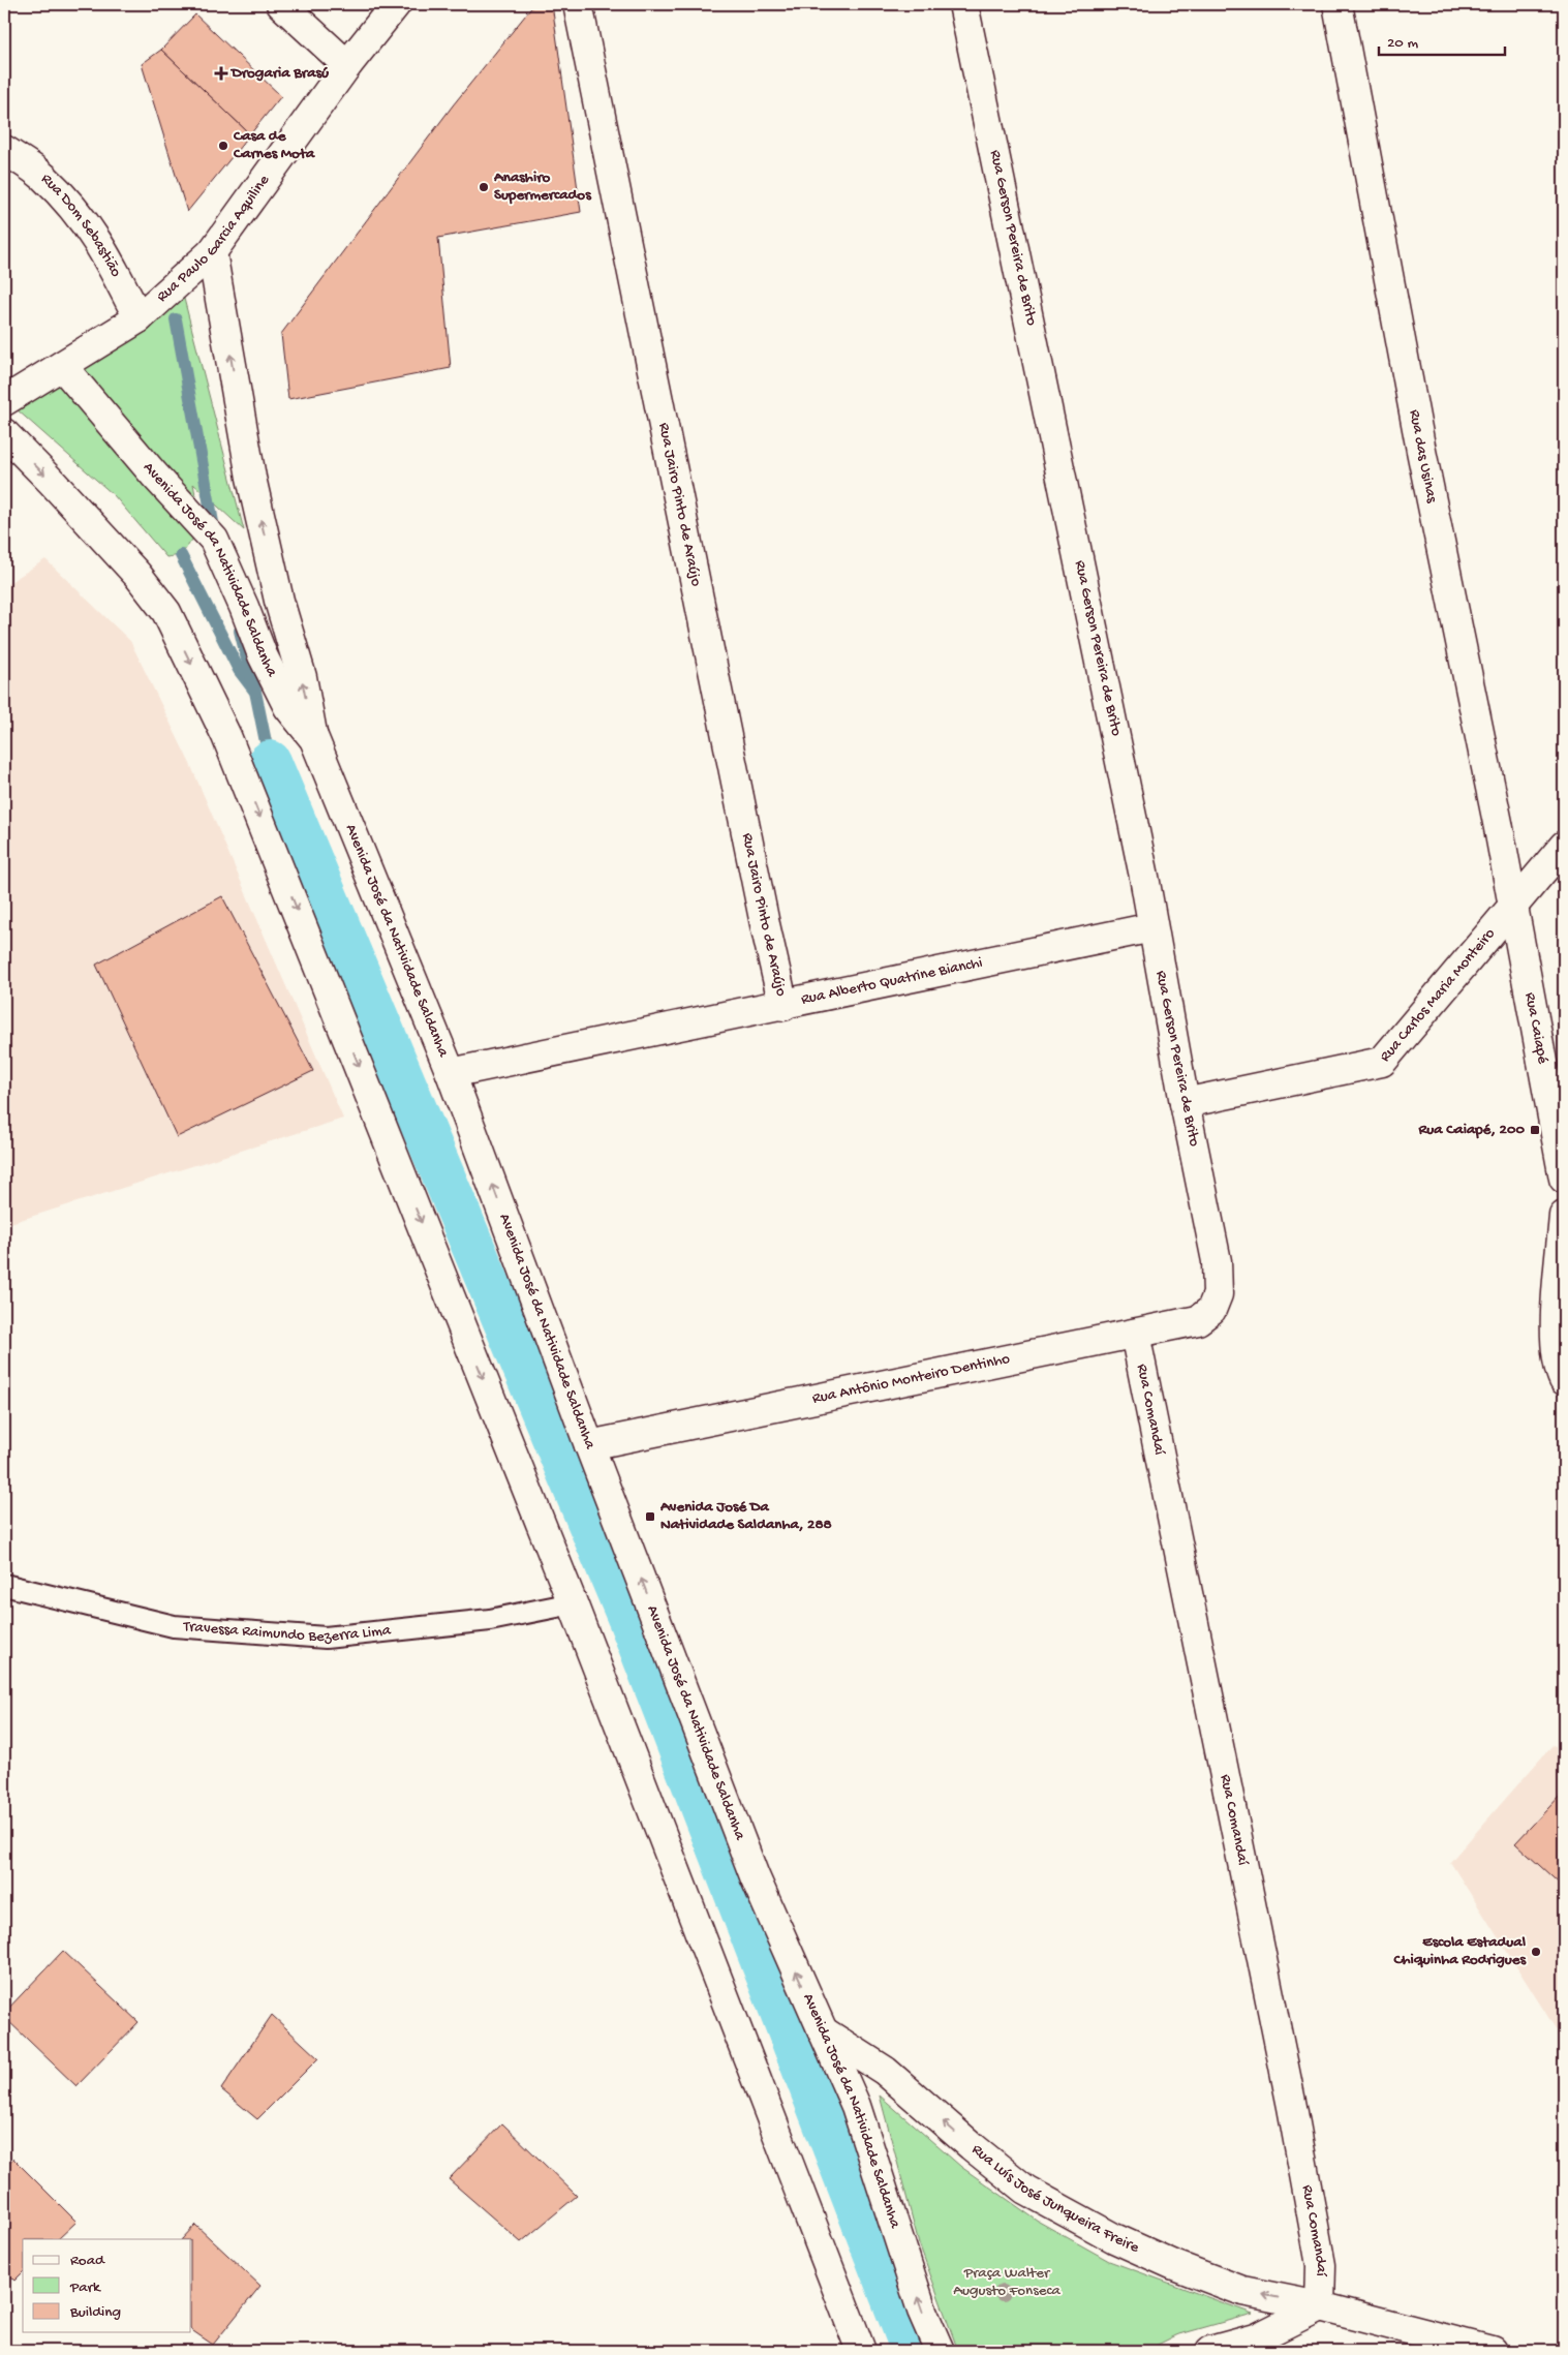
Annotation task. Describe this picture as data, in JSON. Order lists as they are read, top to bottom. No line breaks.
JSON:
{"streets":{"street":["Rua Dom Sebastião","Rua Paulo Garcia Aquiline","Rua Gerson Pereira de Brito","Rua das Usinas","Rua Jairo Pinto de Araújo","Avenida José da Natividade Saldanha","Rua Alberto Quatrine Bianchi","Rua Carlos Maria Monteiro","Rua Caiapé","Rua Antônio Monteiro Dentinho","Rua Comandaí","Rua Luís José Junqueira Freire"],"lane":["Travessa Raimundo Bezerra Lima"]},"crossings":[["Rua Dom Sebastião","Rua Paulo Garcia Aquiline"],["Rua Paulo Garcia Aquiline","Avenida José da Natividade Saldanha"],["Rua Gerson Pereira de Brito","Rua Alberto Quatrine Bianchi"],["Rua Gerson Pereira de Brito","Rua Carlos Maria Monteiro"],["Rua Gerson Pereira de Brito","Rua Antônio Monteiro Dentinho"],["Rua das Usinas","Rua Carlos Maria Monteiro"],["Rua das Usinas","Rua Caiapé"],["Rua Jairo Pinto de Araújo","Rua Alberto Quatrine Bianchi"],["Avenida José da Natividade Saldanha","Rua Alberto Quatrine Bianchi"],["Avenida José da Natividade Saldanha","Rua Antônio Monteiro Dentinho"],["Avenida José da Natividade Saldanha","Rua Luís José Junqueira Freire"],["Rua Carlos Maria Monteiro","Rua Caiapé"],["Rua Antônio Monteiro Dentinho","Rua Comandaí"],["Rua Comandaí","Rua Luís José Junqueira Freire"]],"one_way":["Rua Luís José Junqueira Freire"],"parks":["Praça Walter Augusto Fonseca"],"places":{"health":["Drogaria Brasú"],"other":["Casa de Carnes Mota","Anashiro Supermercados","Escola Estadual Chiquinha Rodrigues"],"transit":["Rua Caiapé, 200","Avenida José Da Natividade Saldanha, 288"]},"legend":["Road","Park","Building"],"scale_bar":"20 m"}
